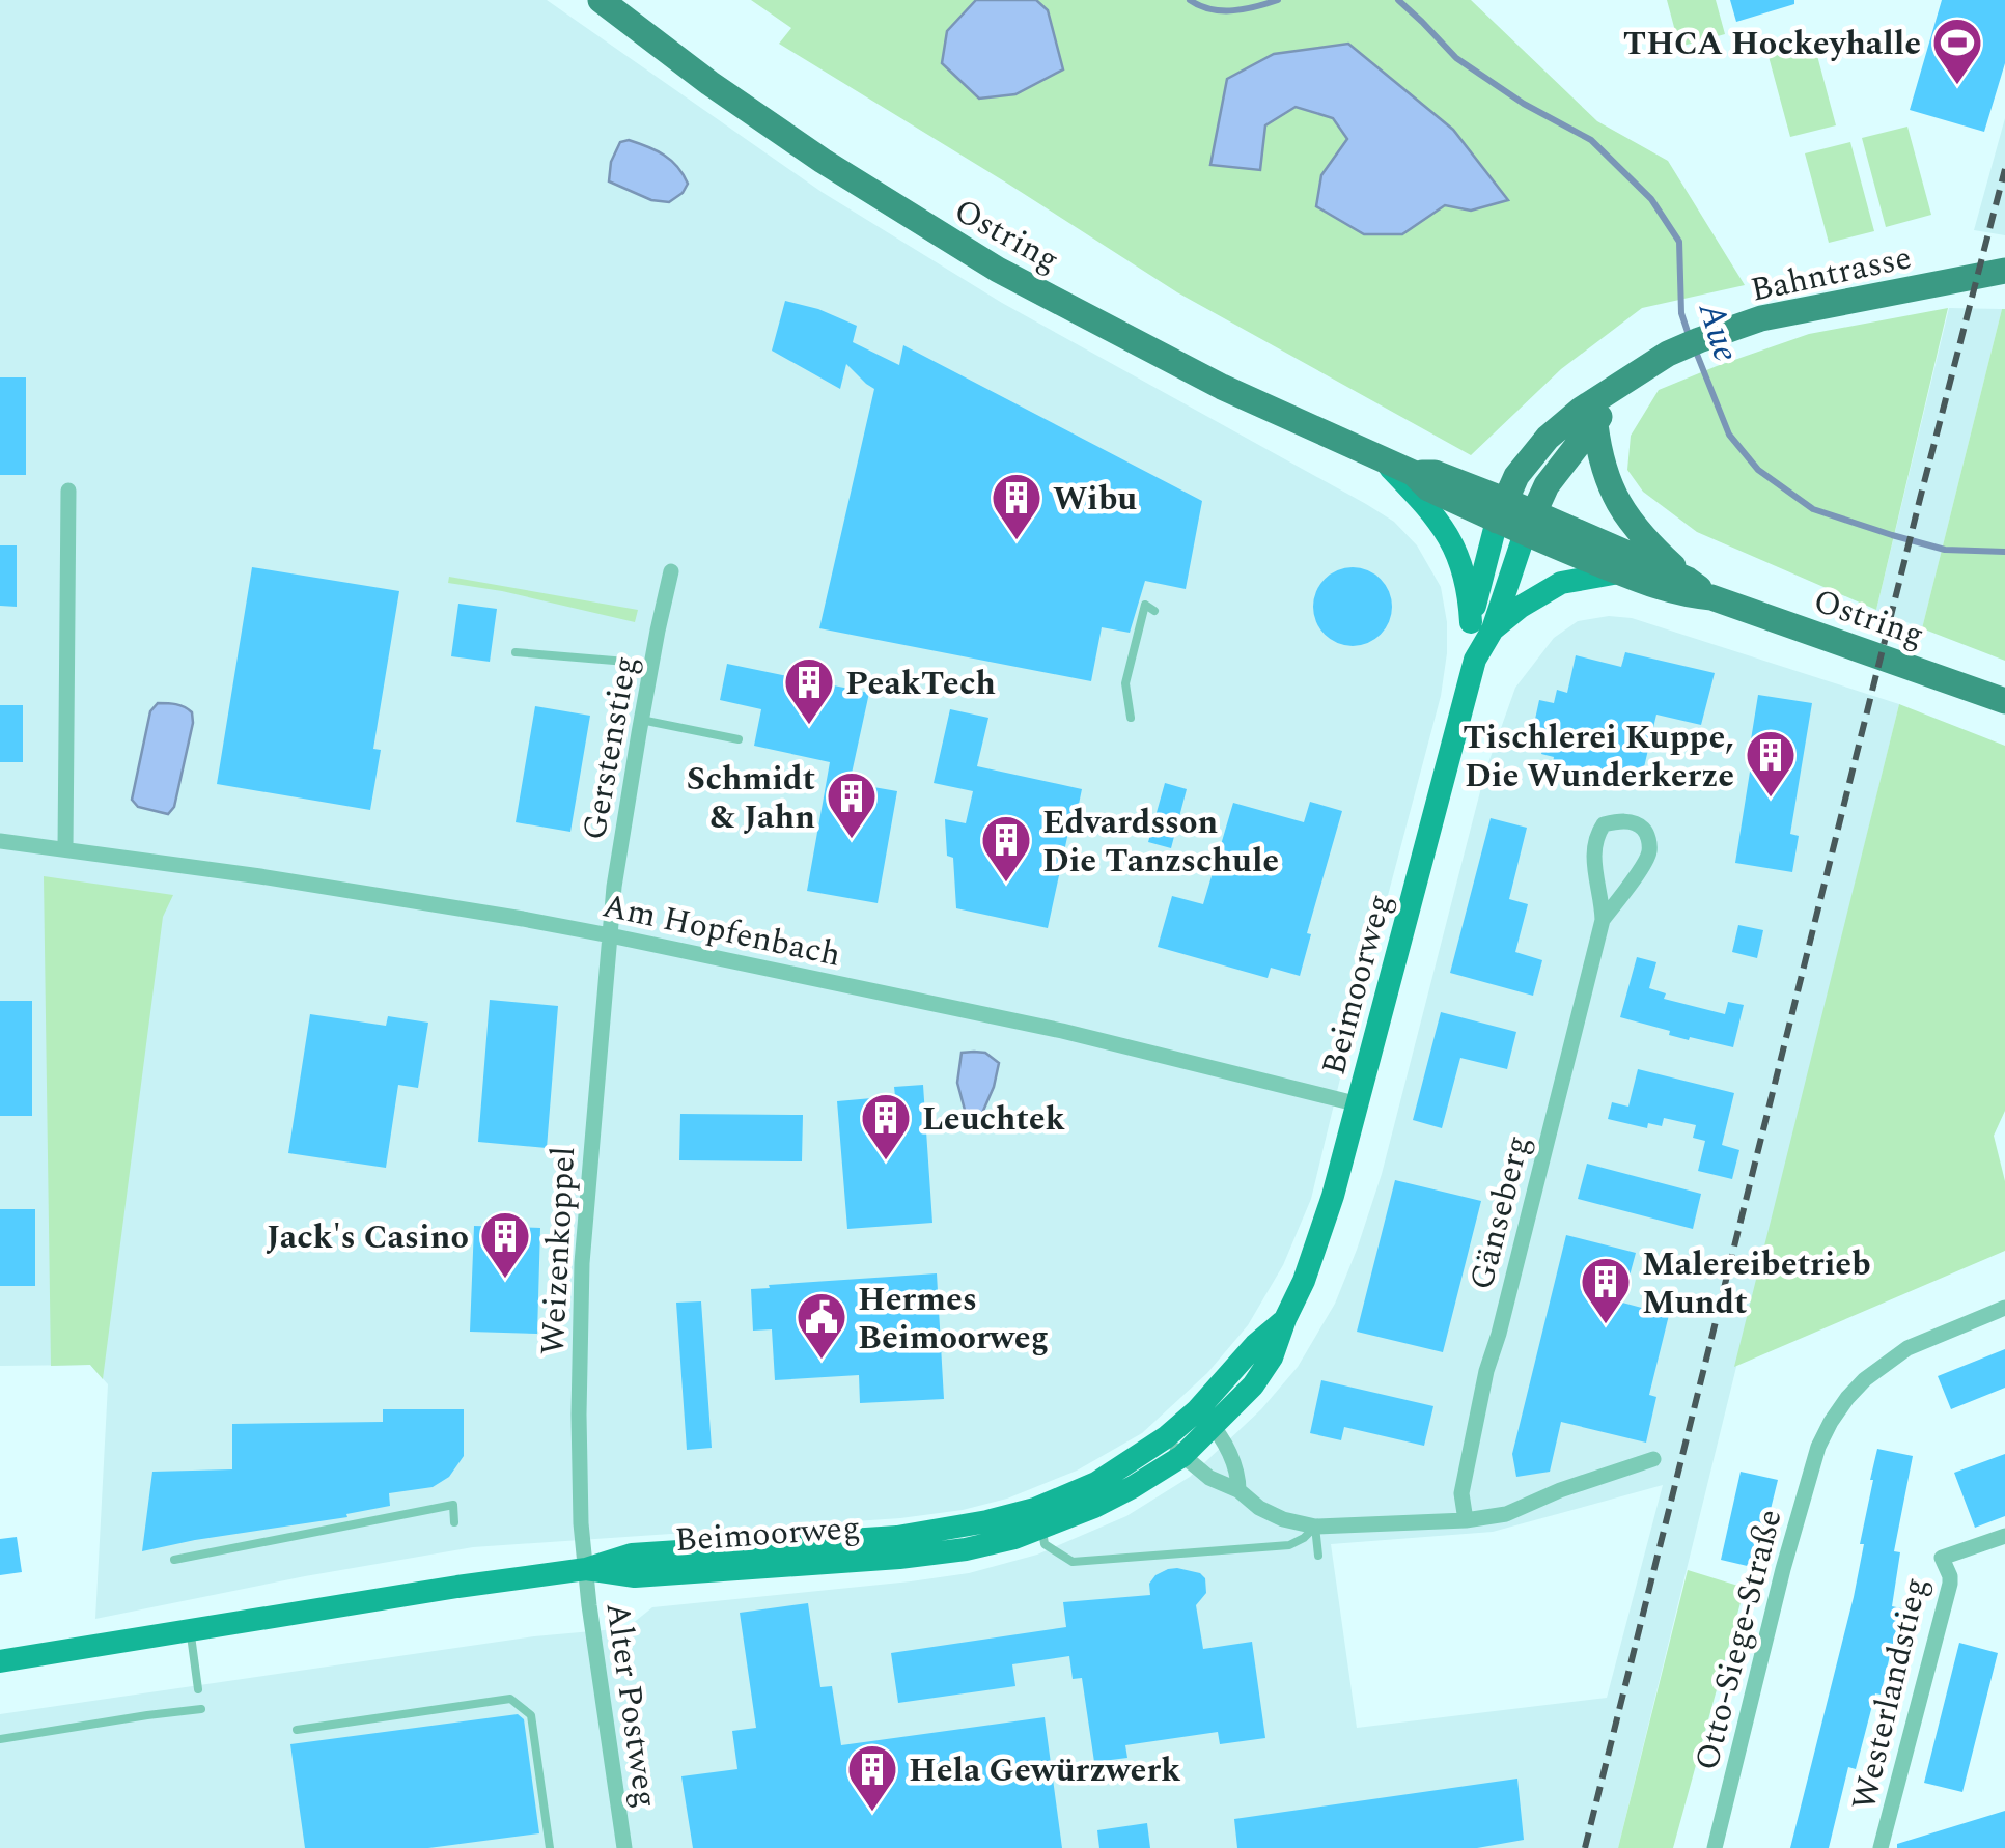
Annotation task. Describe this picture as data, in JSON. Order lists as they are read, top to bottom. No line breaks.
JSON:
{"streets":{"main road":["Ostring","Bahntrasse","Beimoorweg"],"street":["Gerstenstieg","Am Hopfenbach","Gänseberg","Weizenkoppel","Otto-Siege-Straße","Westerlandstieg","Alter Postweg"]},"crossings":[["Ostring","Bahntrasse"],["Ostring","Beimoorweg"],["Bahntrasse","Beimoorweg"],["Gerstenstieg","Am Hopfenbach"],["Gerstenstieg","Weizenkoppel"],["Am Hopfenbach","Beimoorweg"],["Am Hopfenbach","Weizenkoppel"],["Beimoorweg","Weizenkoppel"],["Beimoorweg","Alter Postweg"],["Weizenkoppel","Alter Postweg"]],"water":["Aue"],"places":{"sports":["THCA Hockeyhalle"],"building":["Wibu","PeakTech","Tischlerei Kuppe, Die Wunderkerze","Schmidt & Jahn","Edvardsson Die Tanzschule","Leuchtek","Jack's Casino","Malereibetrieb Mundt","Hela Gewürzwerk"],"public building":["Hermes Beimoorweg"]}}
